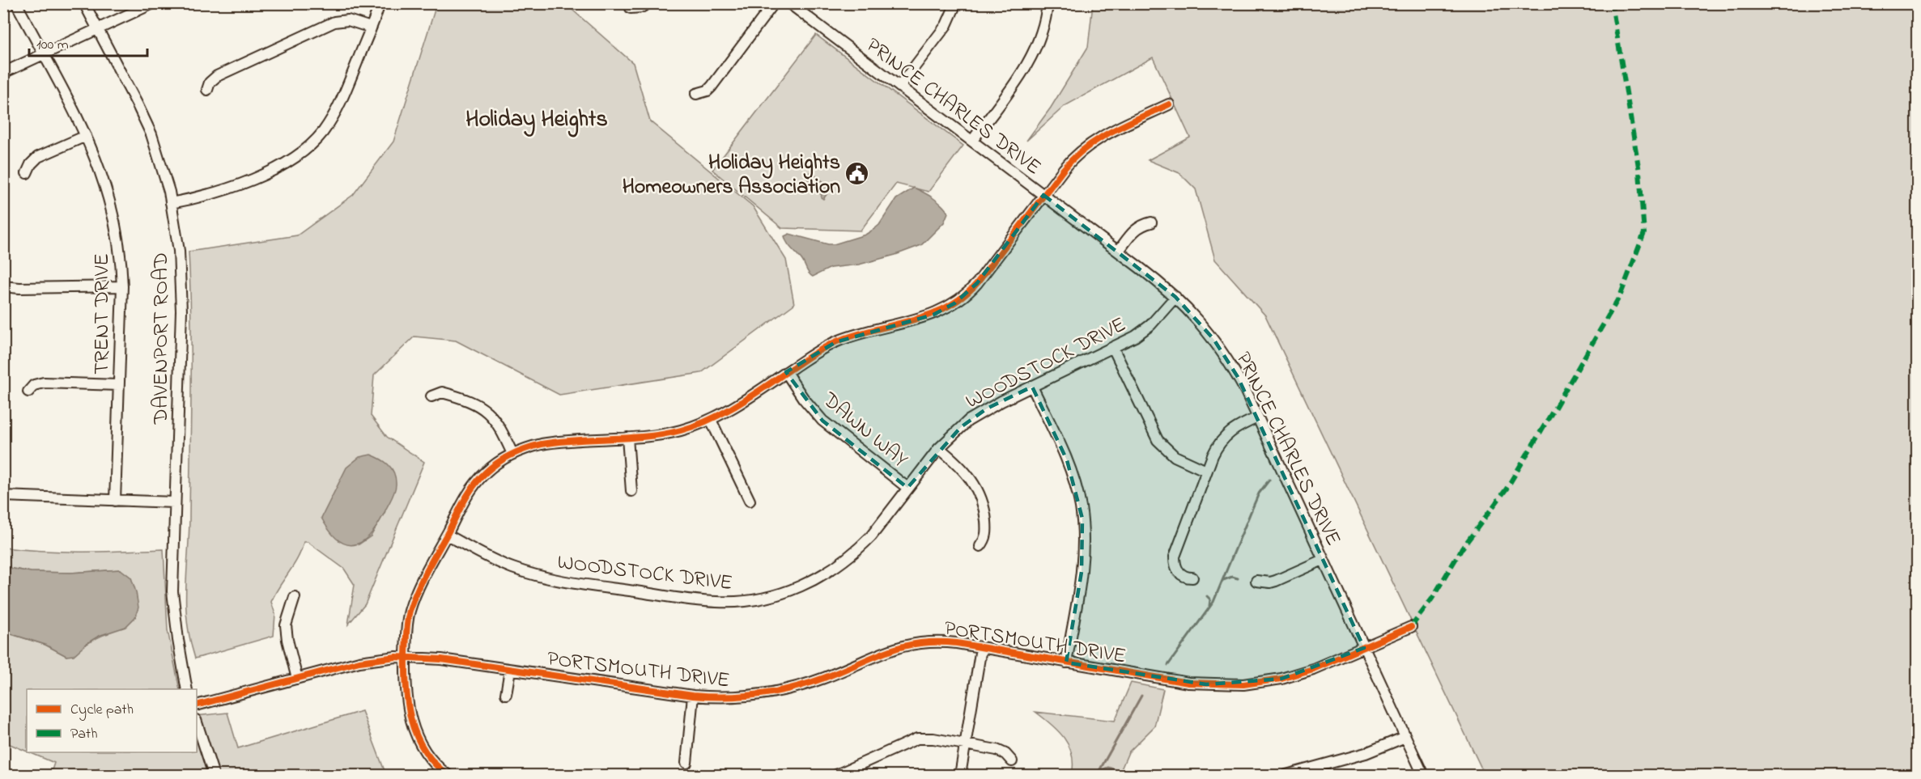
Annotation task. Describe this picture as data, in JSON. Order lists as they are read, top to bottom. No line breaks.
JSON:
{"streets":{"street":["PRINCE CHARLES DRIVE","TRENT DRIVE","DAVENPORT ROAD","WOODSTOCK DRIVE","DAWN WAY","PORTSMOUTH DRIVE"]},"crossings":[["PRINCE CHARLES DRIVE","WOODSTOCK DRIVE"],["PRINCE CHARLES DRIVE","PORTSMOUTH DRIVE"],["WOODSTOCK DRIVE","DAWN WAY"]],"districts":["Holiday Heights"],"places":{"public building":["Holiday Heights Homeowners Association"]},"legend":["Cycle path","Path"],"scale_bar":"100 m"}
